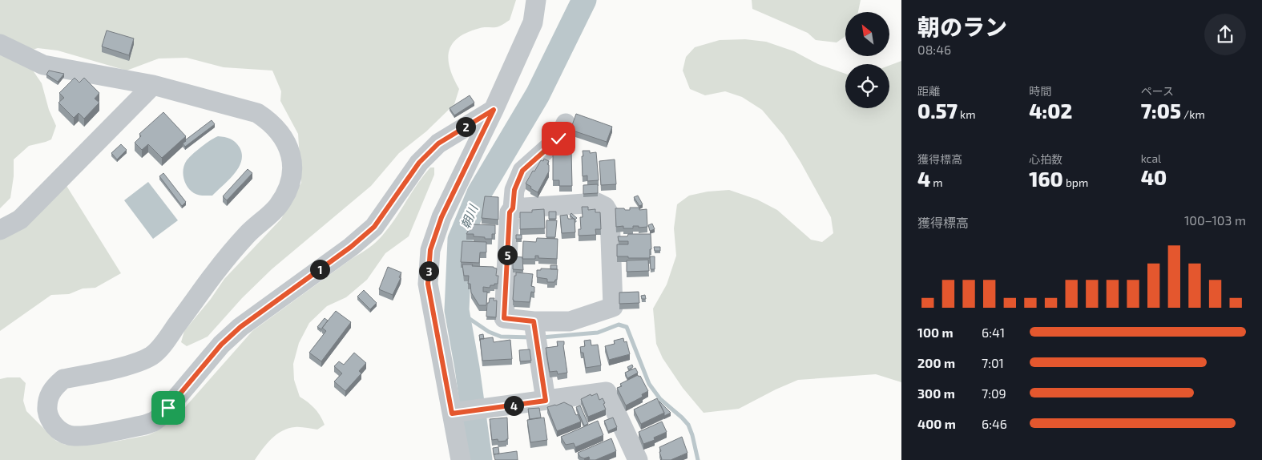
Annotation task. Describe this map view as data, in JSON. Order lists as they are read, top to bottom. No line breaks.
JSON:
{"water":["朝川"],"north":"top left","page":{"heading":["朝のラン","08:46"],"stats":[["距離","0.57 km"],["時間","4:02"],["ペース","7:05 /km"],["獲得標高","4 m"],["心拍数","160 bpm"],["kcal","40"]],"pins":["2","5","1","3","4"],"chart":["獲得標高","100–103 m"],"list":[{"name":"100 m","note":"6:41"},{"name":"200 m","note":"7:01"},{"name":"300 m","note":"7:09"},{"name":"400 m","note":"6:46"}]}}
